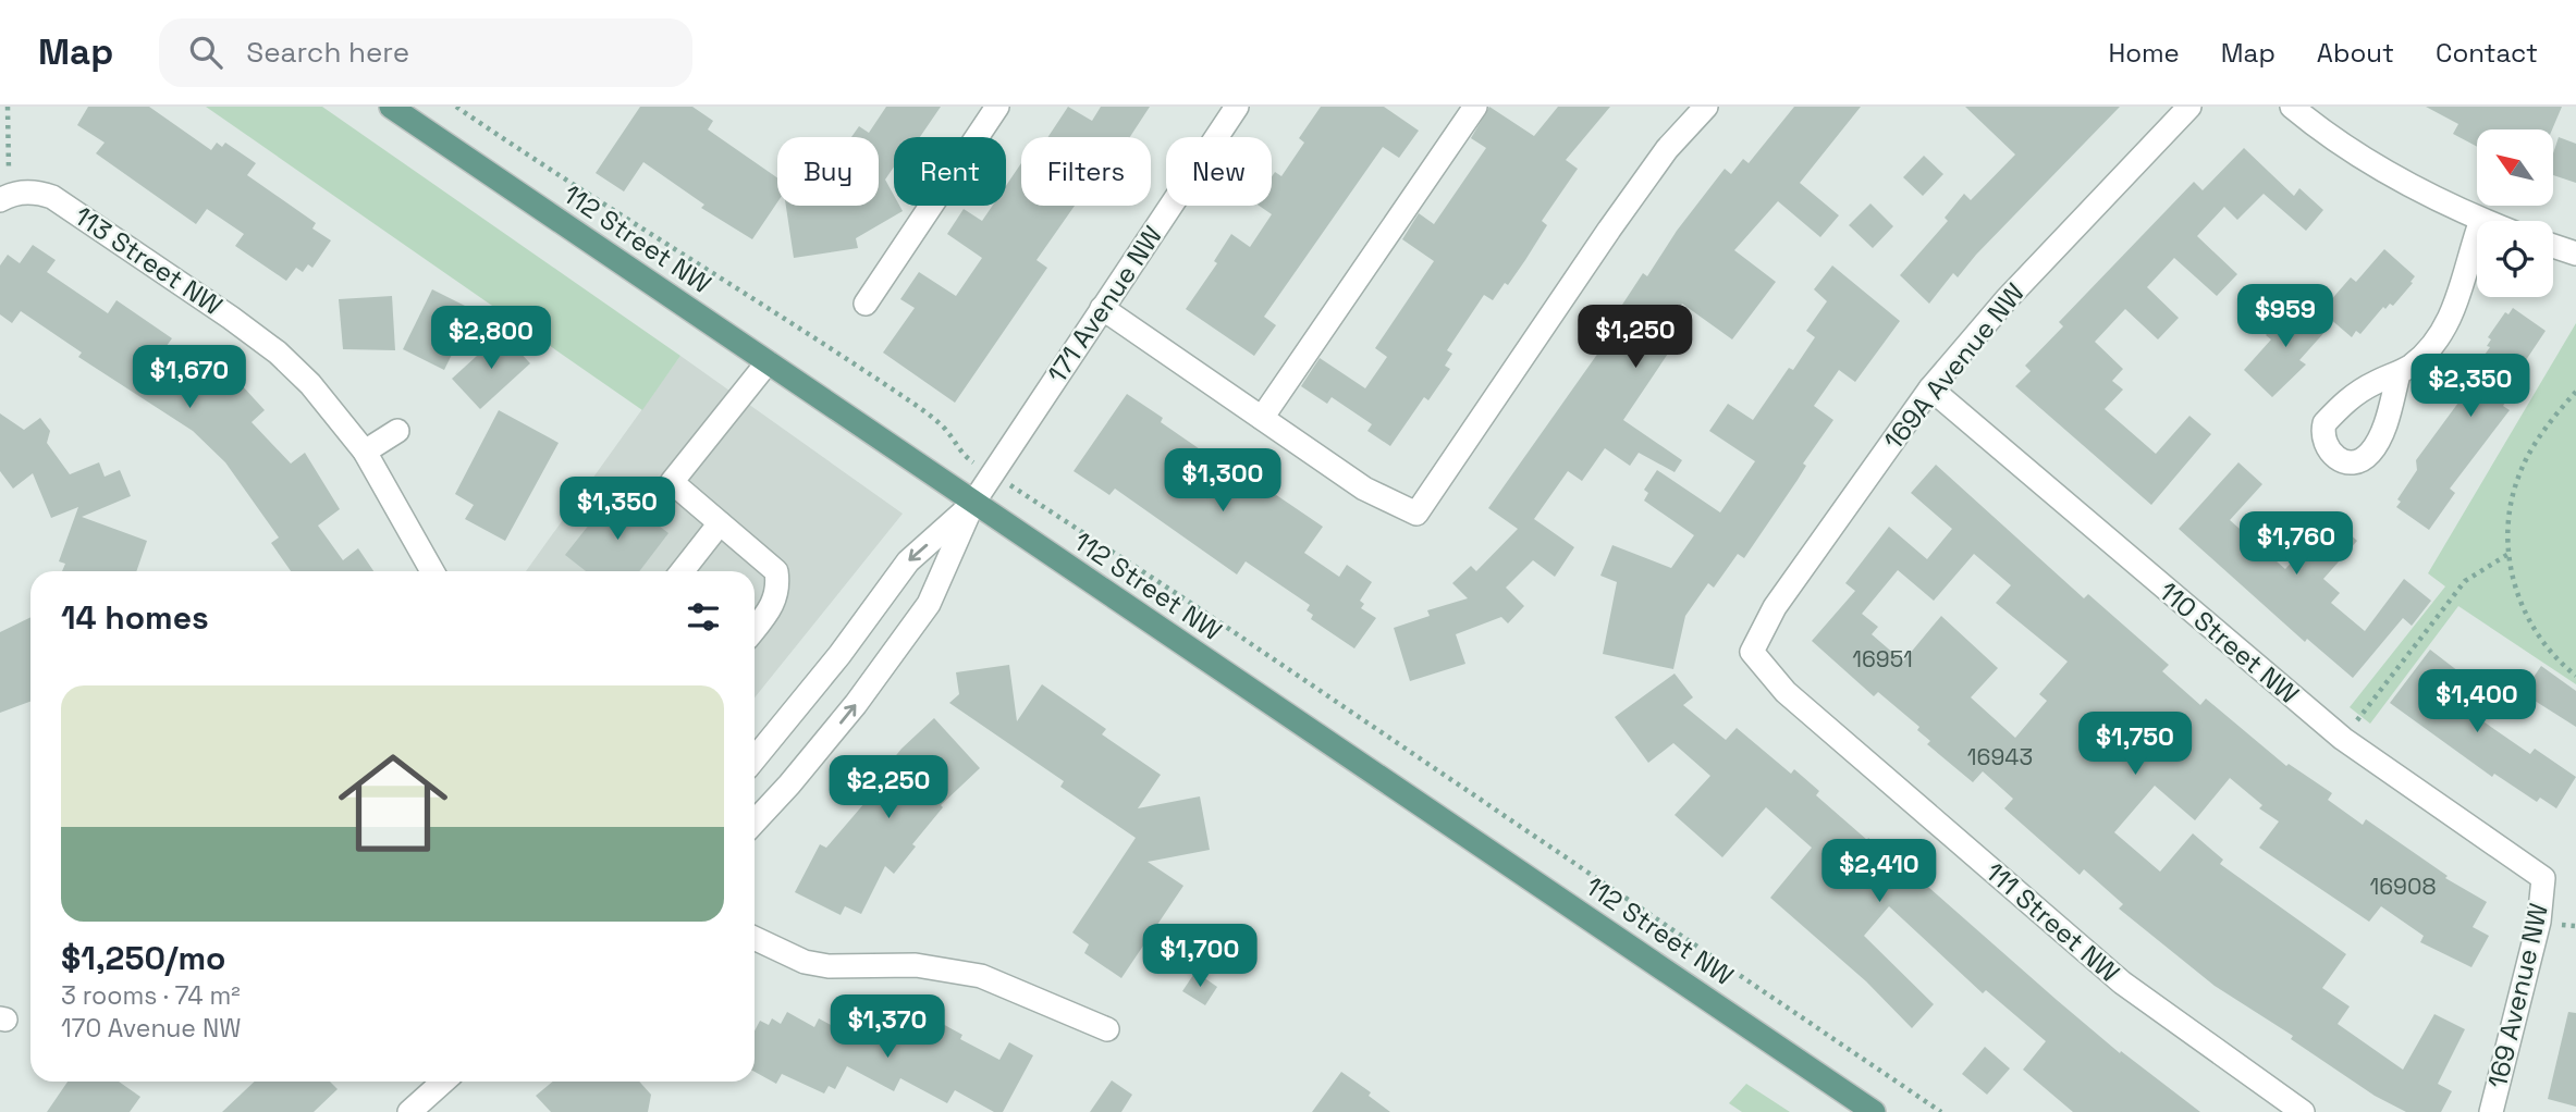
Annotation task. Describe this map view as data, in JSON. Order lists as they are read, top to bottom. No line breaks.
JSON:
{"streets":{"main road":["112 Street NW"],"street":["113 Street NW","171 Avenue NW","169A Avenue NW","110 Street NW","111 Street NW","169 Avenue NW"]},"crossings":[["112 Street NW","171 Avenue NW"],["169A Avenue NW","110 Street NW"],["169A Avenue NW","111 Street NW"],["110 Street NW","169 Avenue NW"]],"house_numbers":["16951","16943","16908"],"north":"top left","page":{"header":"Map","search":"Search here","nav":["Home","Map","About","Contact"],"chip":["Buy","Rent","Filters","New"],"price":["$959","$1,250","$2,800","$1,670","$2,350","$1,300","$1,350","$1,760","$1,400","$1,750","$2,250","$2,410","$1,700","$1,370"],"heading":"14 homes","list":[{"name":"$1,250/mo","note":"3 rooms · 74 m² · 170 Avenue NW"}]}}
